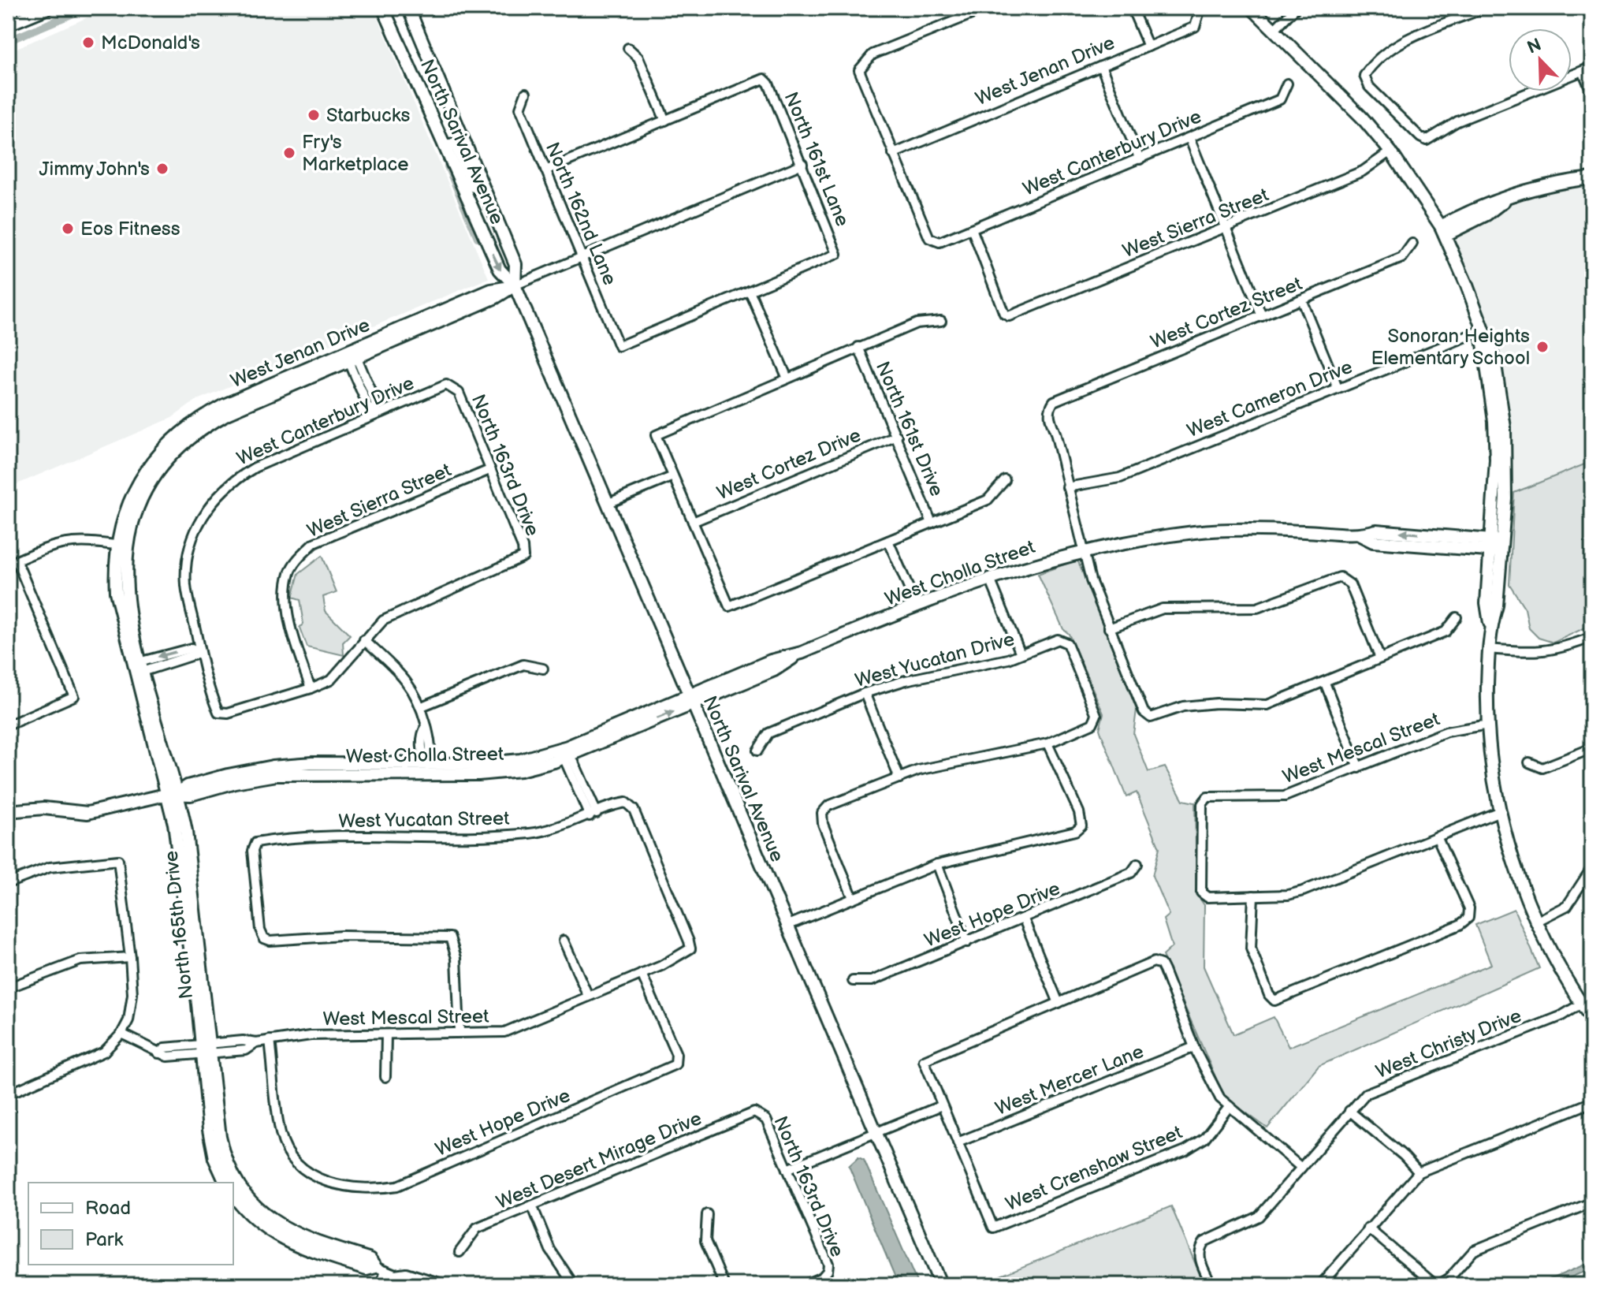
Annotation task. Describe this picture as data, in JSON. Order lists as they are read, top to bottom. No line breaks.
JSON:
{"streets":{"street":["West Jenan Drive","North Sarival Avenue","West Canterbury Drive","North 161st Lane","North 162nd Lane","West Sierra Street","West Cortez Street","West Cameron Drive","North 161st Drive","West Cortez Drive","North 163rd Drive","West Cholla Street","West Yucatan Drive","West Mescal Street","West Yucatan Street","West Hope Drive","North 165th Drive","West Christy Drive","West Mercer Lane","West Desert Mirage Drive","West Crenshaw Street"]},"crossings":[["West Jenan Drive","North Sarival Avenue"],["West Jenan Drive","West Canterbury Drive"],["West Jenan Drive","North 161st Lane"],["West Jenan Drive","North 162nd Lane"],["West Jenan Drive","North 165th Drive"],["North Sarival Avenue","West Cholla Street"],["West Canterbury Drive","West Sierra Street"],["West Canterbury Drive","North 163rd Drive"],["North 161st Lane","North 162nd Lane"],["West Sierra Street","North 163rd Drive"],["West Cortez Street","West Cameron Drive"],["North 161st Drive","West Cortez Drive"],["North 163rd Drive","West Desert Mirage Drive"],["West Cholla Street","North 165th Drive"],["West Mescal Street","West Yucatan Street"],["West Mescal Street","West Hope Drive"],["West Mescal Street","North 165th Drive"],["West Mercer Lane","West Crenshaw Street"]],"places":["McDonald's","Starbucks","Fry's Marketplace","Jimmy John's","Eos Fitness","Sonoran Heights Elementary School"],"legend":["Road","Park"],"north":"top left"}
